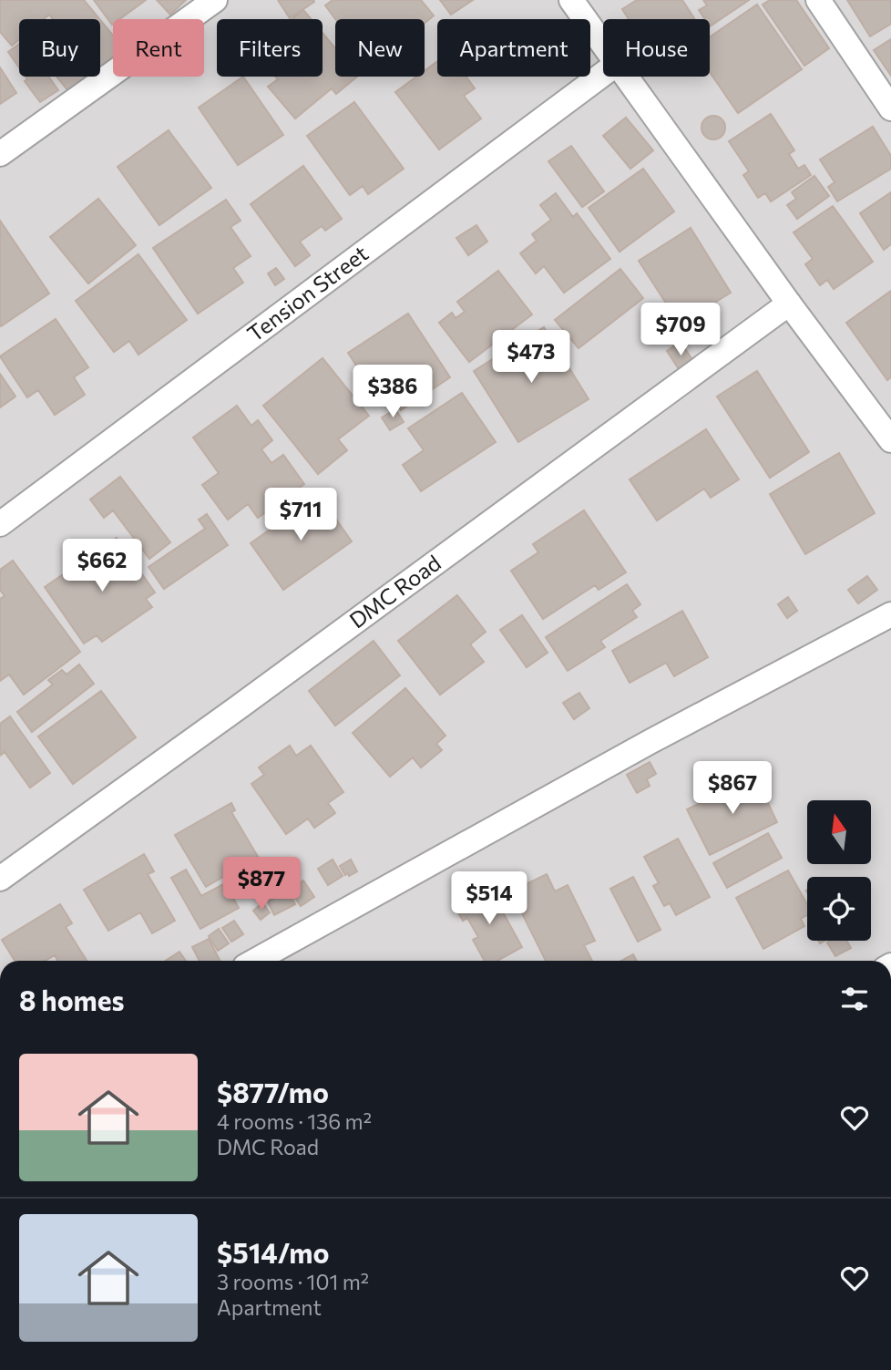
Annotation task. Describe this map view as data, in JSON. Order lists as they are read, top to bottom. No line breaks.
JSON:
{"streets":{"street":["Tension Street","DMC Road"]},"north":"top","page":{"chip":["Buy","Rent","Filters","New","Apartment","House"],"price":["$709","$473","$386","$711","$662","$867","$877","$514"],"heading":"8 homes","list":[{"name":"$877/mo","note":"4 rooms · 136 m² · DMC Road"},{"name":"$514/mo","note":"3 rooms · 101 m² · Apartment"}]}}
